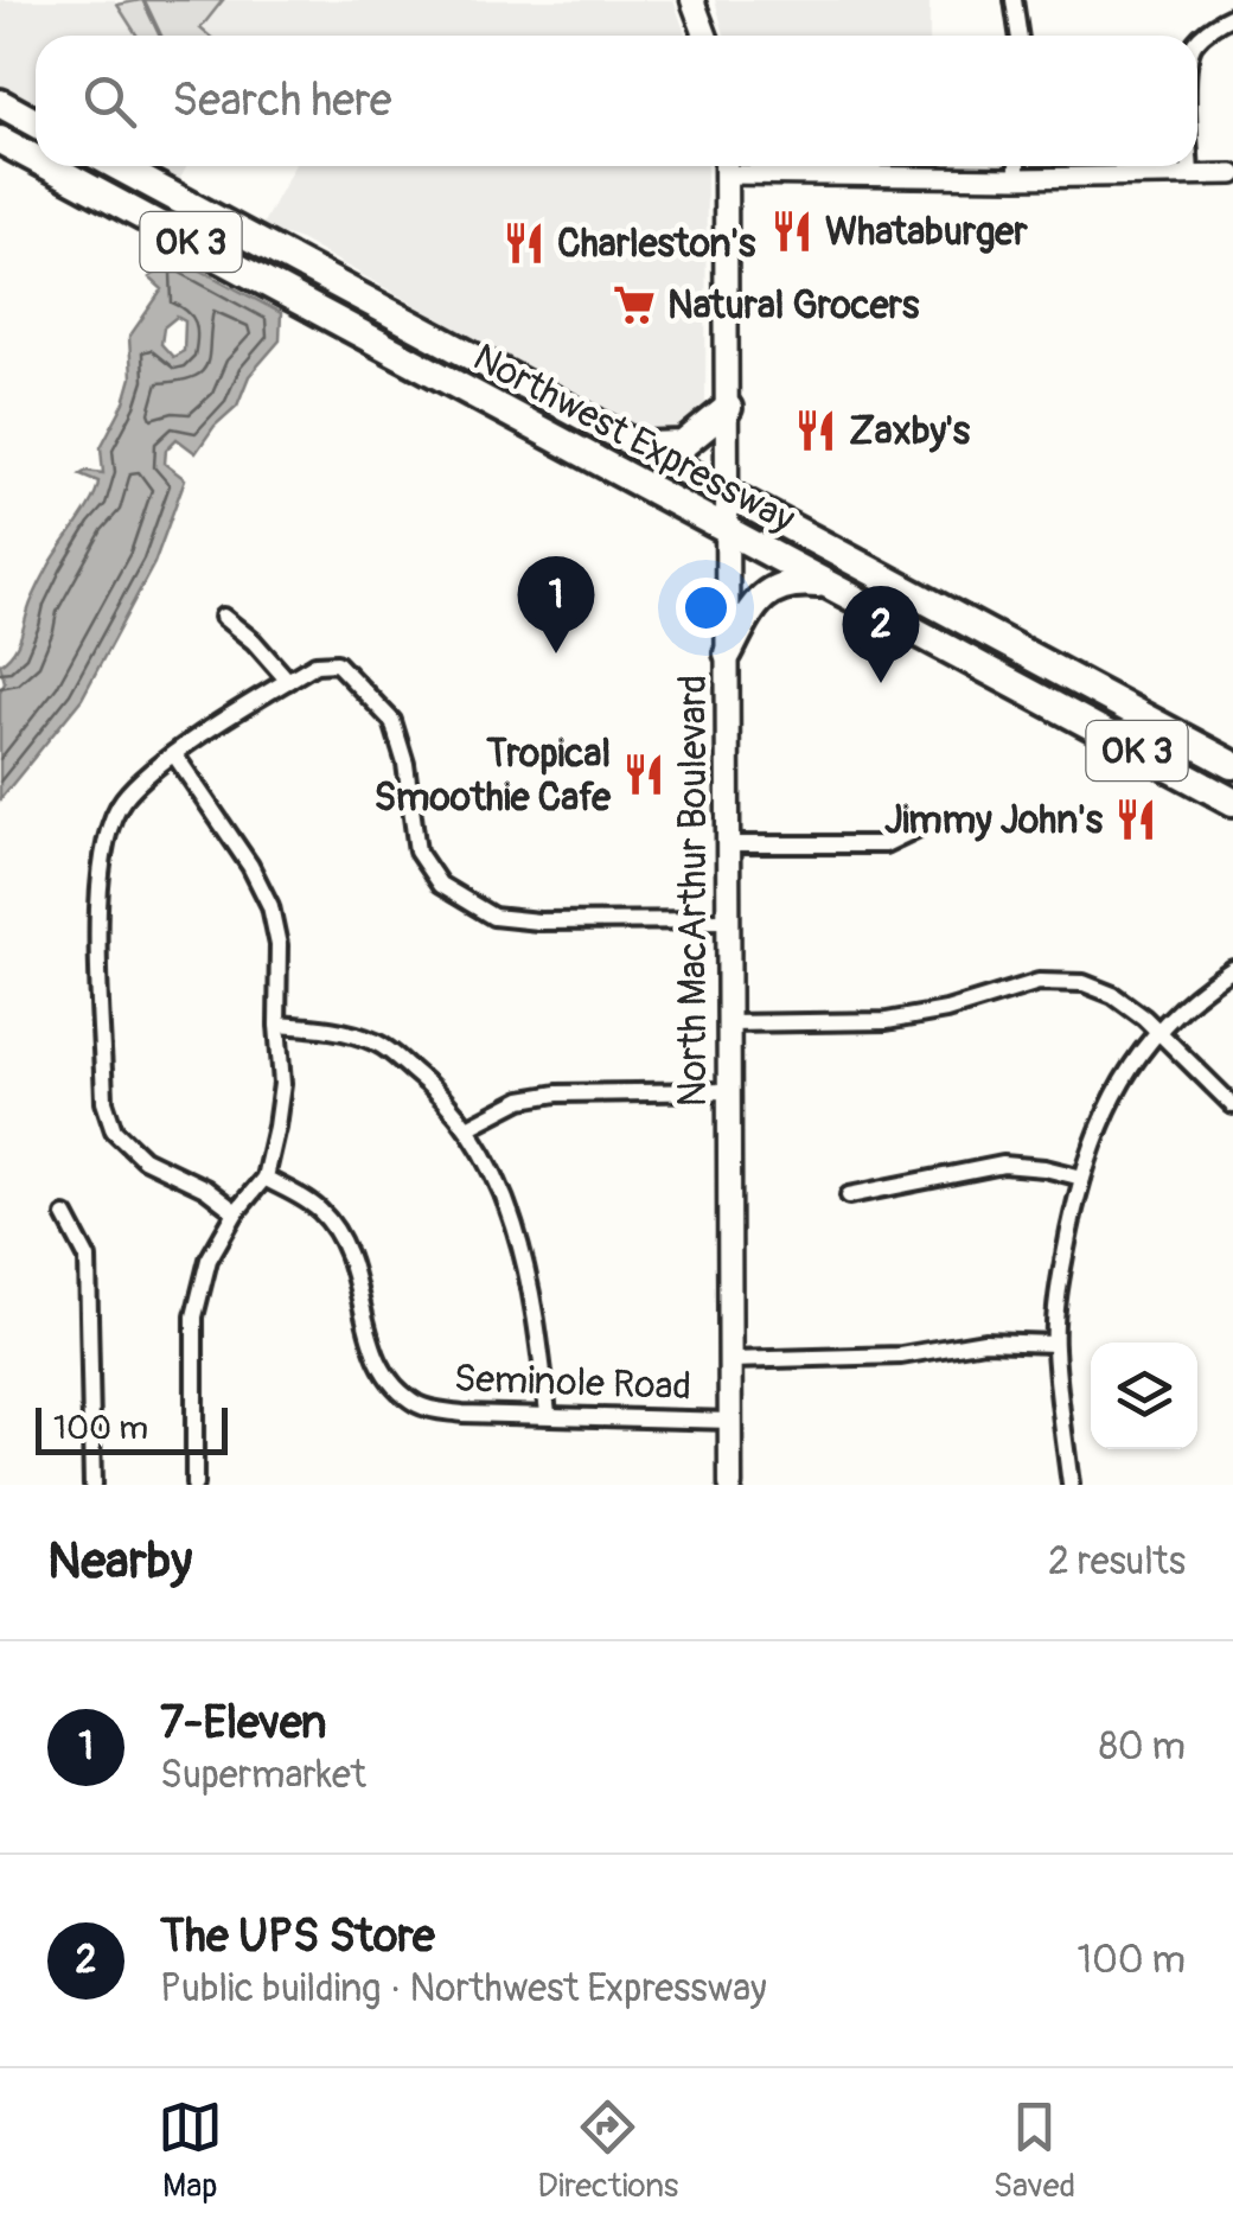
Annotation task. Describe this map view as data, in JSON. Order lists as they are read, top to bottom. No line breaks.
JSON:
{"streets":{"highway":["OK 3","Northwest Expressway"],"main road":["North MacArthur Boulevard"],"street":["Seminole Road"]},"crossings":[["Northwest Expressway","North MacArthur Boulevard"],["North MacArthur Boulevard","Seminole Road"]],"places":{"restaurant":["Whataburger","Charleston's","Zaxby's","Tropical Smoothie Cafe","Jimmy John's"],"supermarket":["Natural Grocers"]},"scale_bar":"100 m","page":{"search":"Search here","pins":["1","2"],"scale":"100 m","heading":["Nearby","2 results"],"list":[{"mark":"1","name":"7-Eleven","note":"Supermarket","value":"80 m"},{"mark":"2","name":"The UPS Store","note":"Public building · Northwest Expressway","value":"100 m"}],"nav":["Map","Directions","Saved"]}}
